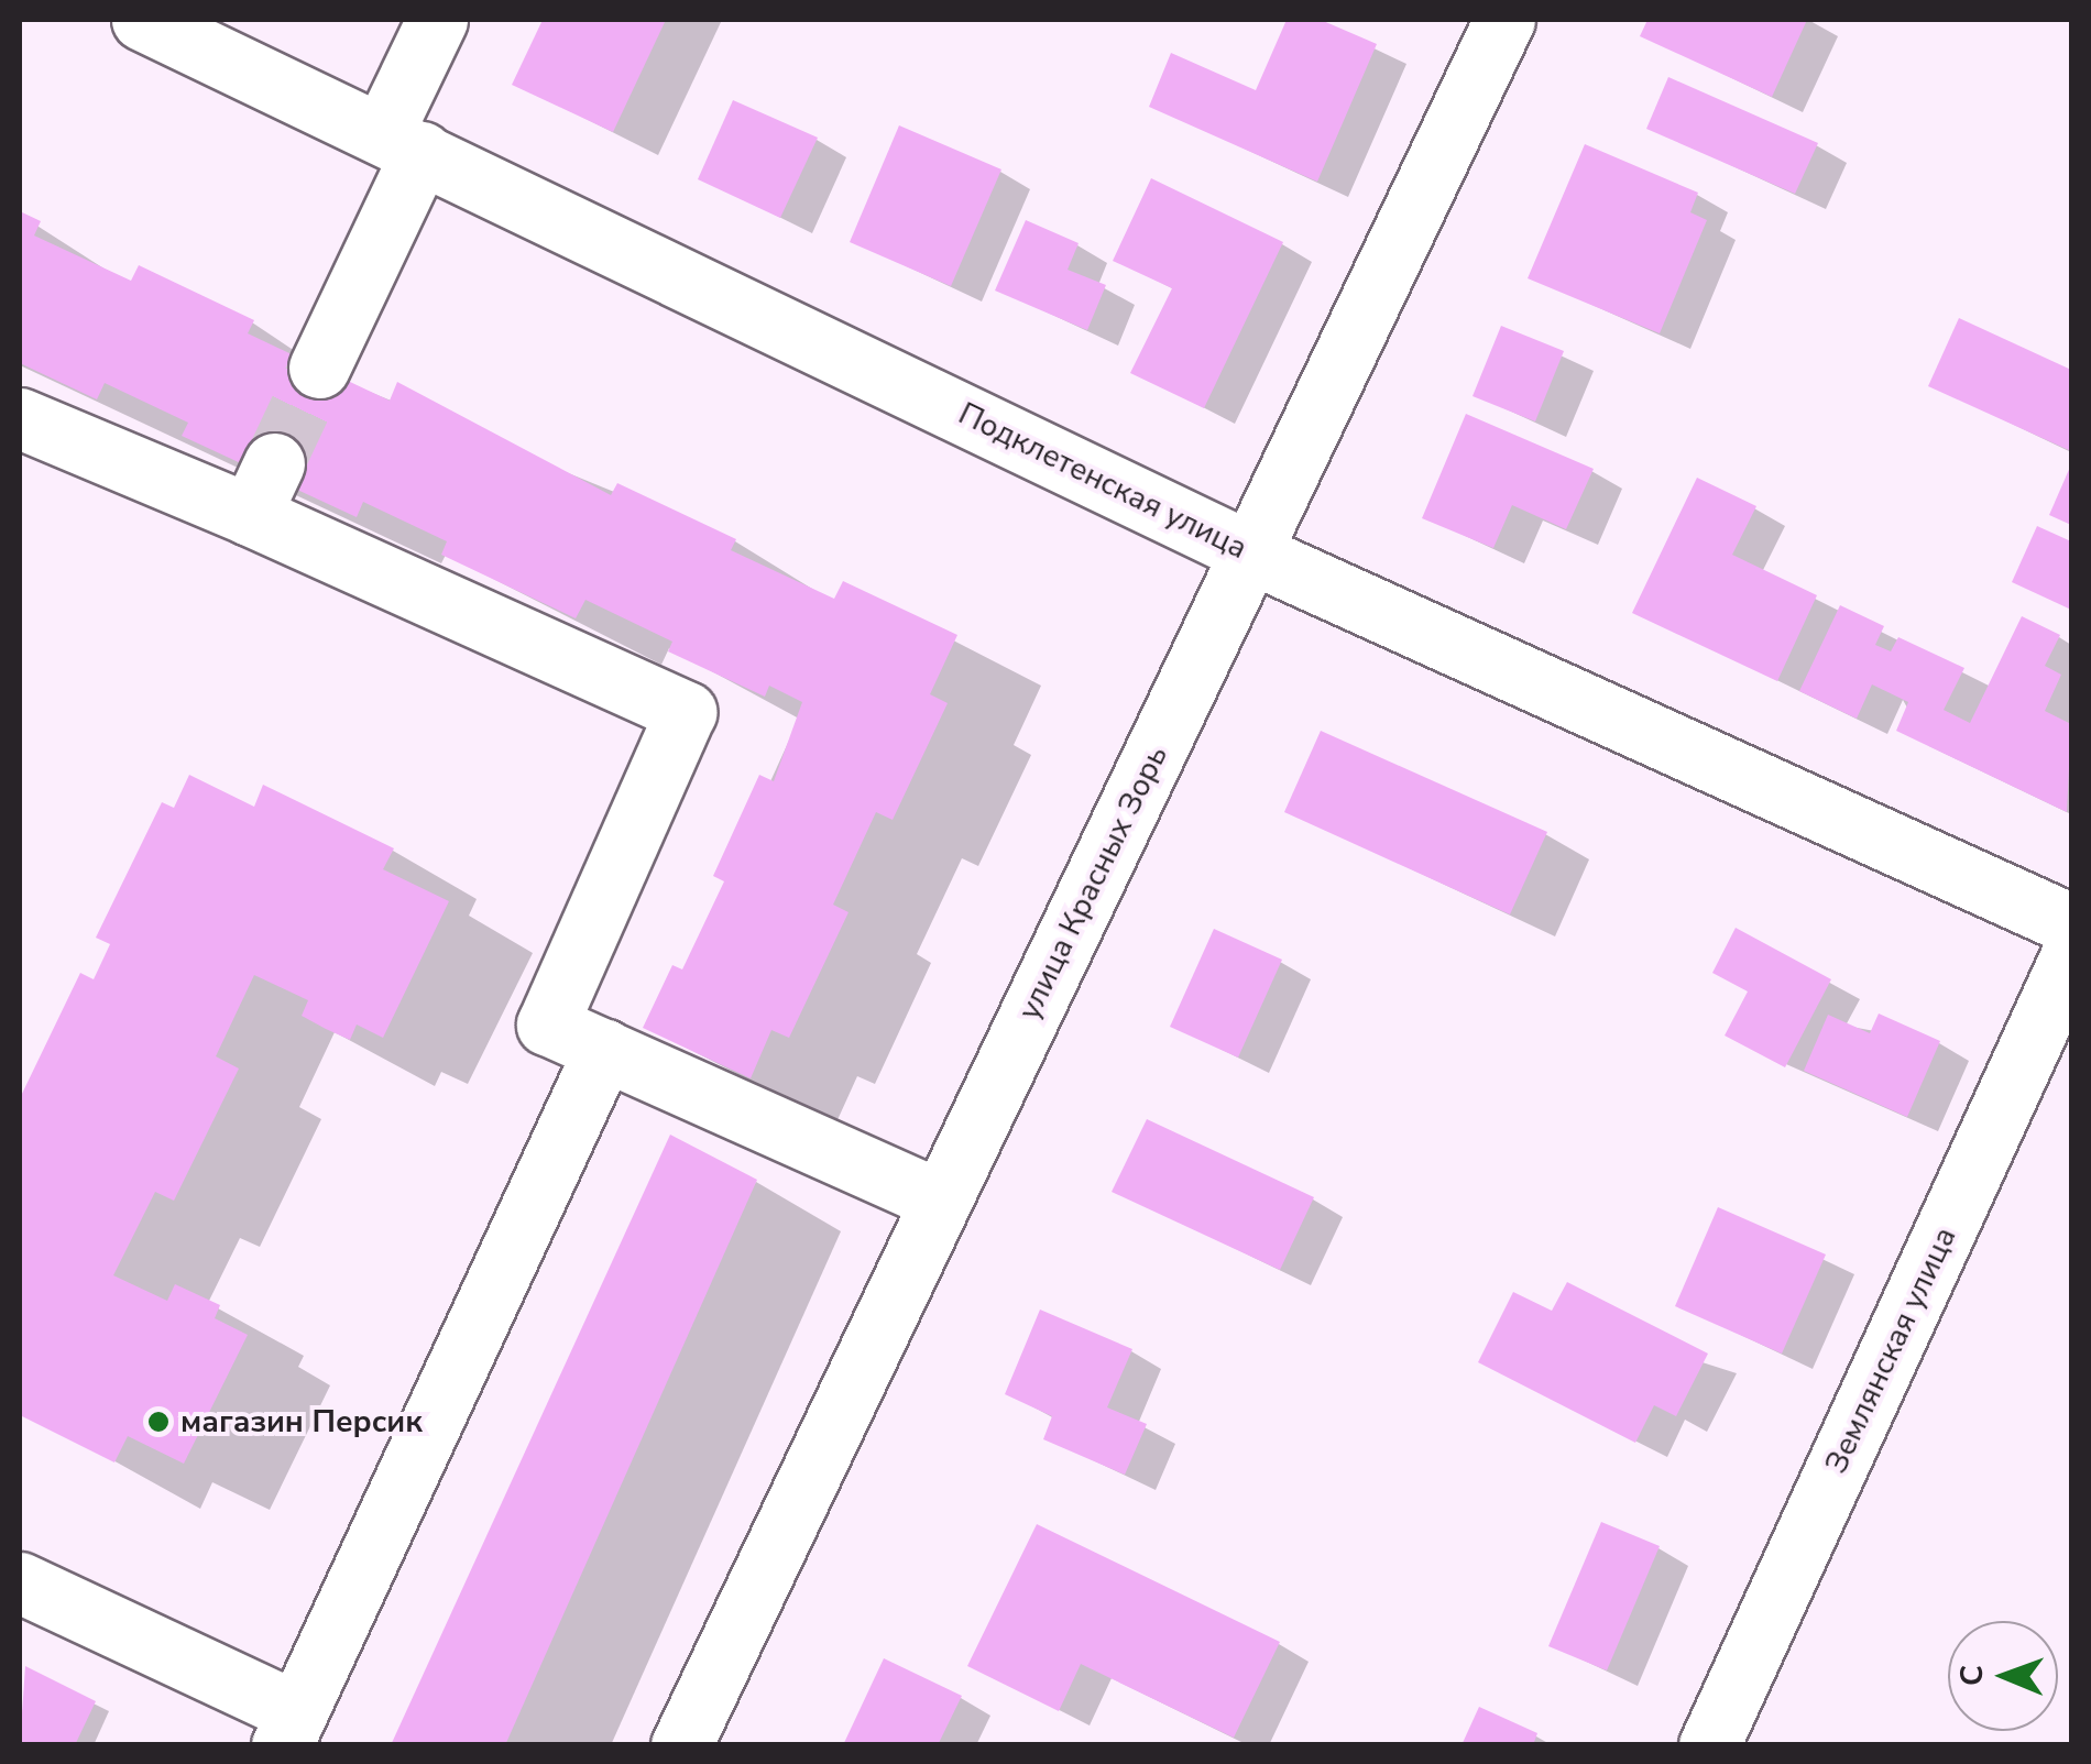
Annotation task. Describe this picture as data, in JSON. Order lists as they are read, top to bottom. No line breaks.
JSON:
{"streets":{"street":["Подклетенская улица","улица Красных Зорь","Землянская улица"]},"crossings":[["Подклетенская улица","улица Красных Зорь"]],"places":["магазин Персик"],"north":"left"}
